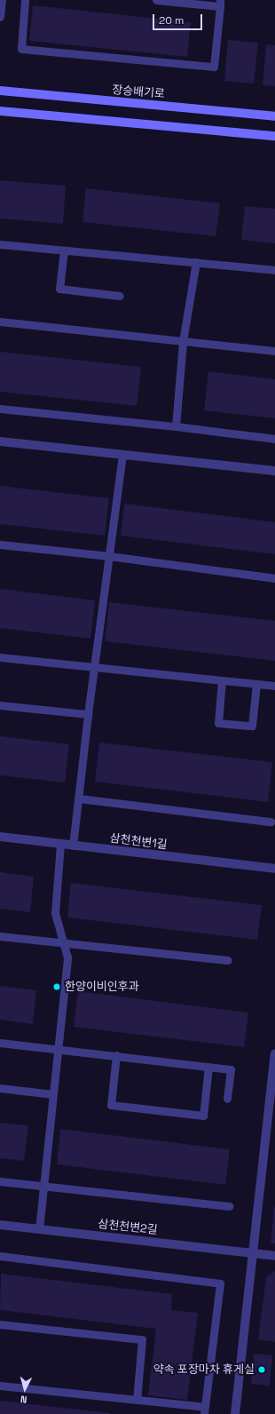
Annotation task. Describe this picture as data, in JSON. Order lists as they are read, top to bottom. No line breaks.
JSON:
{"streets":{"street":["장승배기로","삼천천변1길","삼천천변2길"]},"places":["한양이비인후과","약속 포장마차 휴게실"],"scale_bar":"20 m","north":"bottom"}
